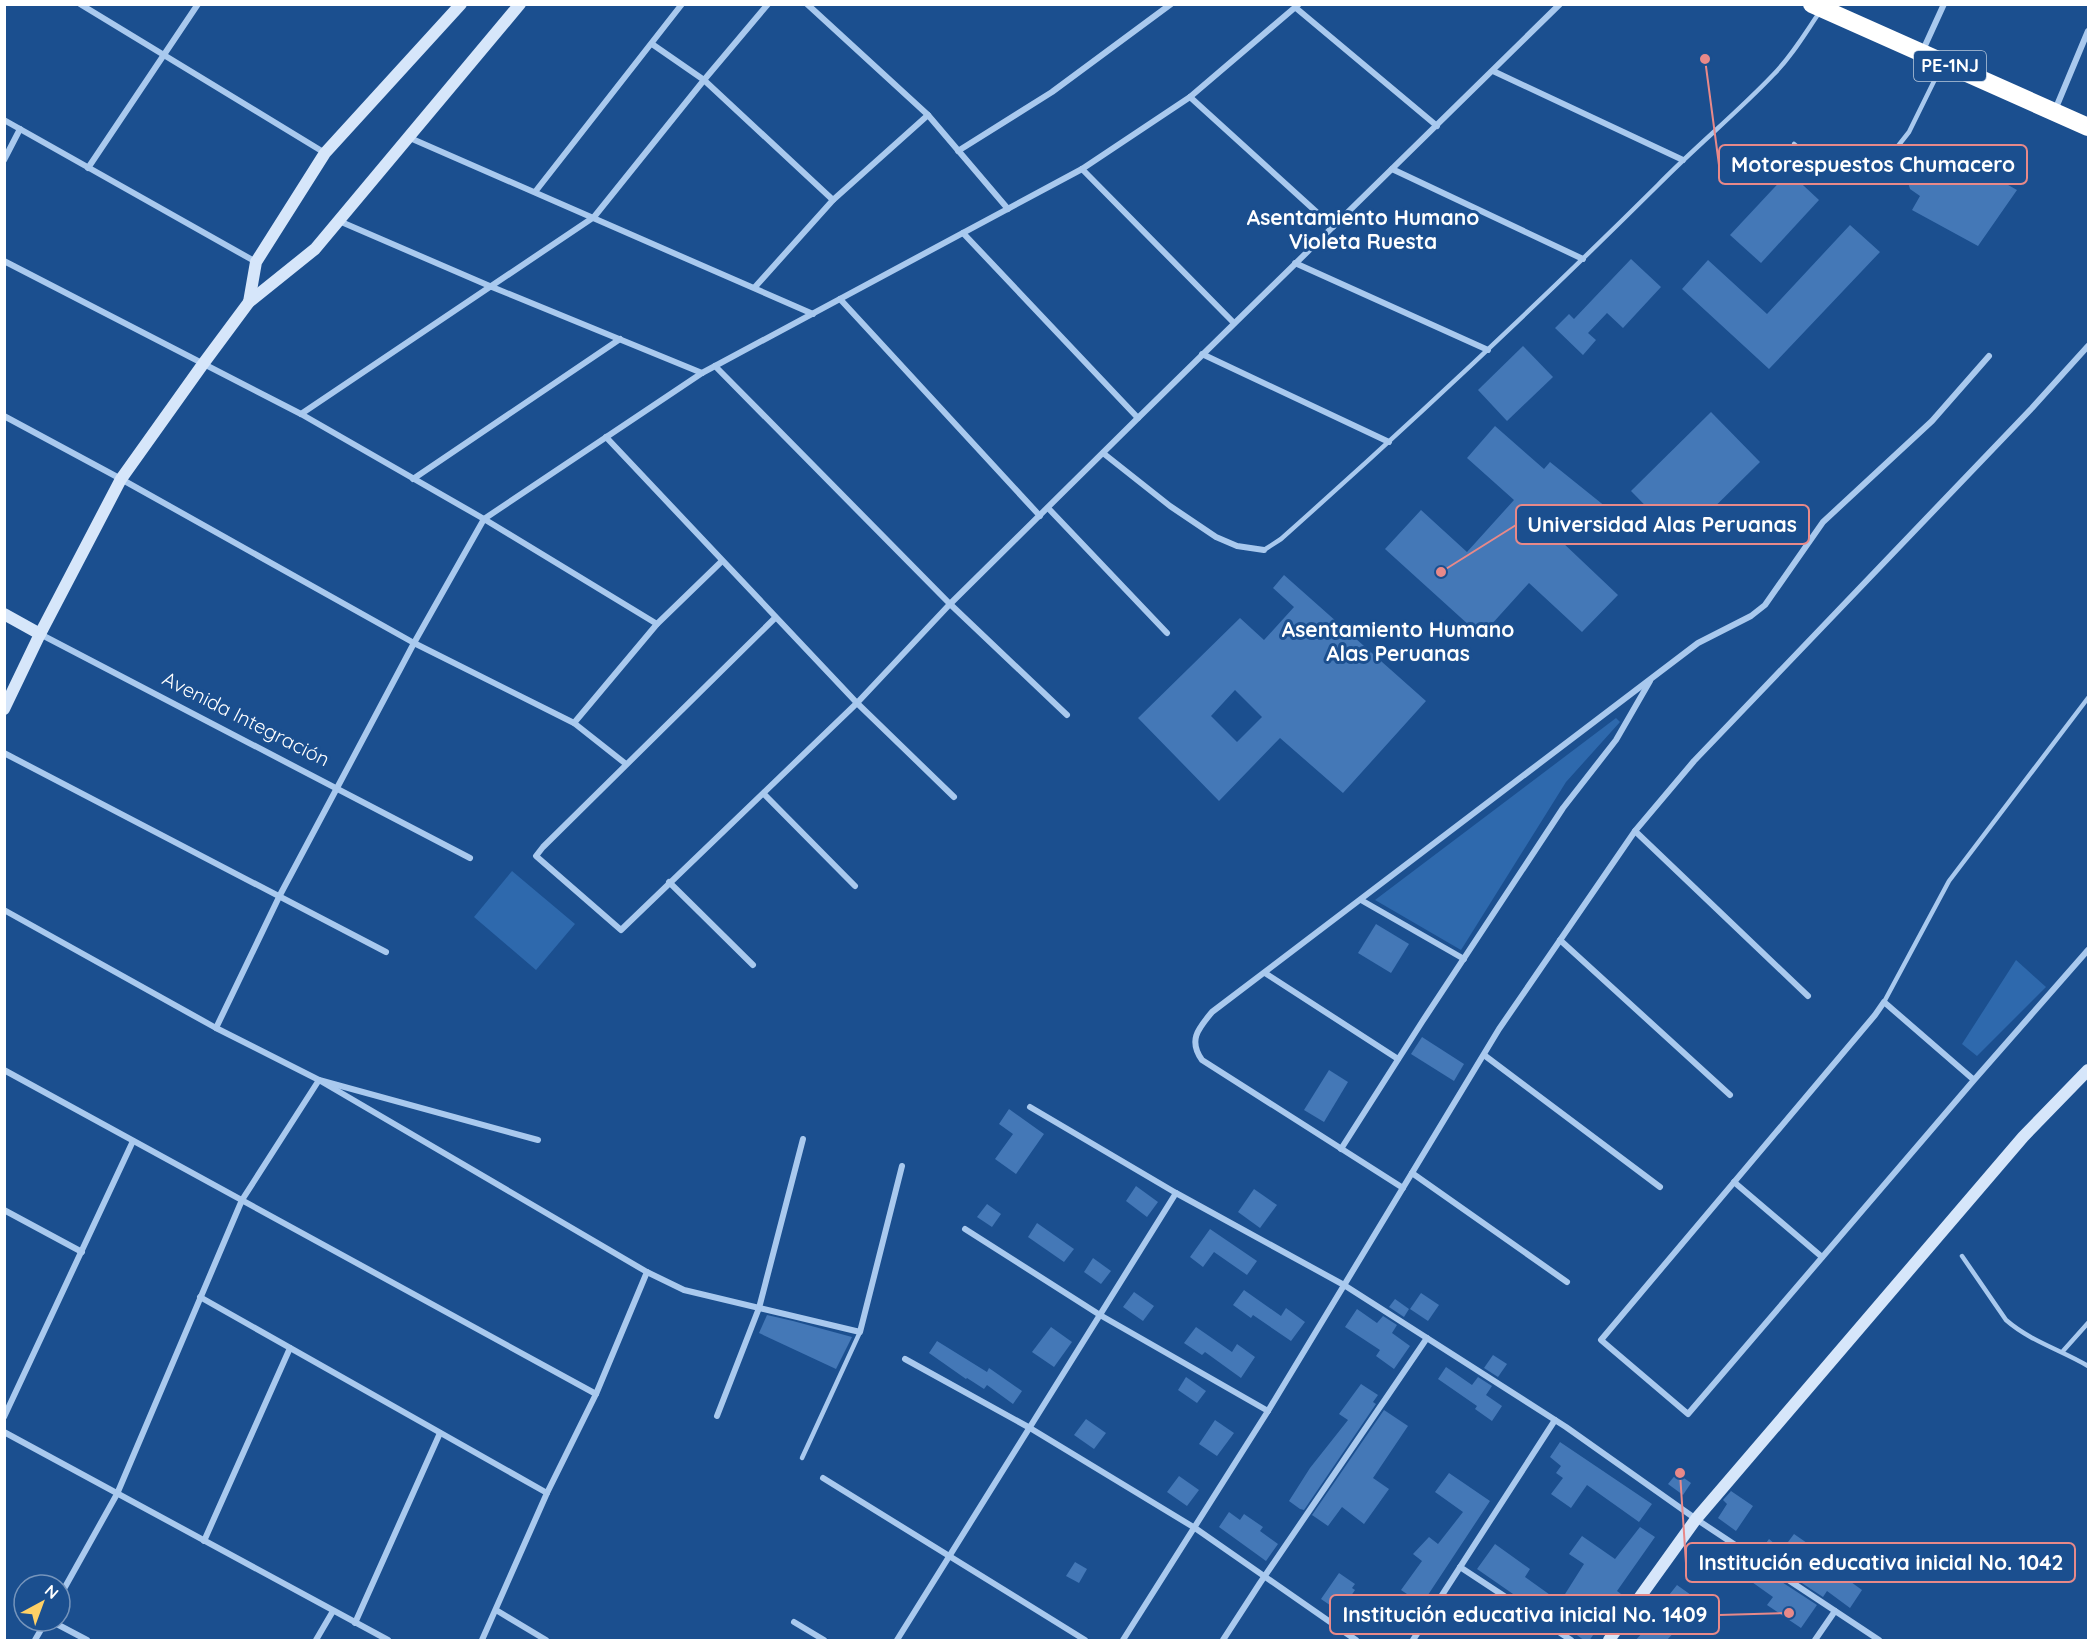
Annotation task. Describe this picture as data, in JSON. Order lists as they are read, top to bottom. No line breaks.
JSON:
{"streets":{"highway":["PE-1NJ"],"street":["Avenida Integración"]},"districts":["Asentamiento Humano Violeta Ruesta","Asentamiento Humano Alas Peruanas"],"places":["Motorespuestos Chumacero","Universidad Alas Peruanas","Institución educativa inicial No. 1042","Institución educativa inicial No. 1409"],"north":"top right"}
